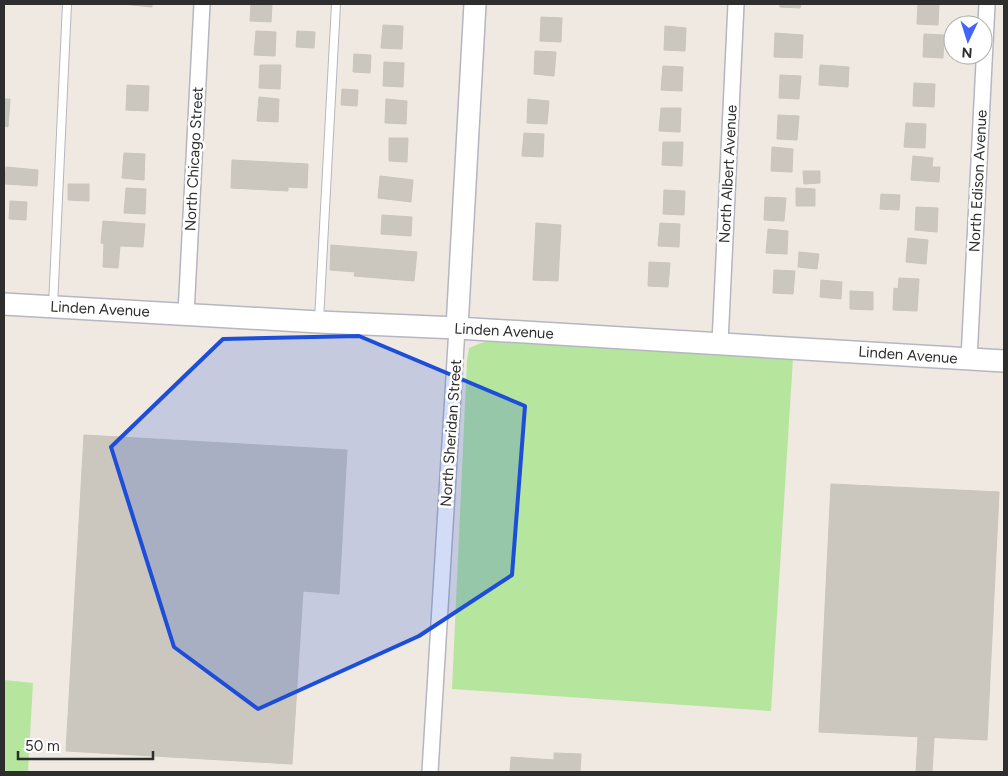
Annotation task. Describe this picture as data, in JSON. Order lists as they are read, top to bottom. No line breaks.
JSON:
{"streets":{"street":["North Chicago Street","North Albert Avenue","North Edison Avenue","Linden Avenue","North Sheridan Street"]},"crossings":[["North Chicago Street","Linden Avenue"],["North Albert Avenue","Linden Avenue"],["North Edison Avenue","Linden Avenue"],["Linden Avenue","North Sheridan Street"]],"scale_bar":"50 m","north":"bottom"}
